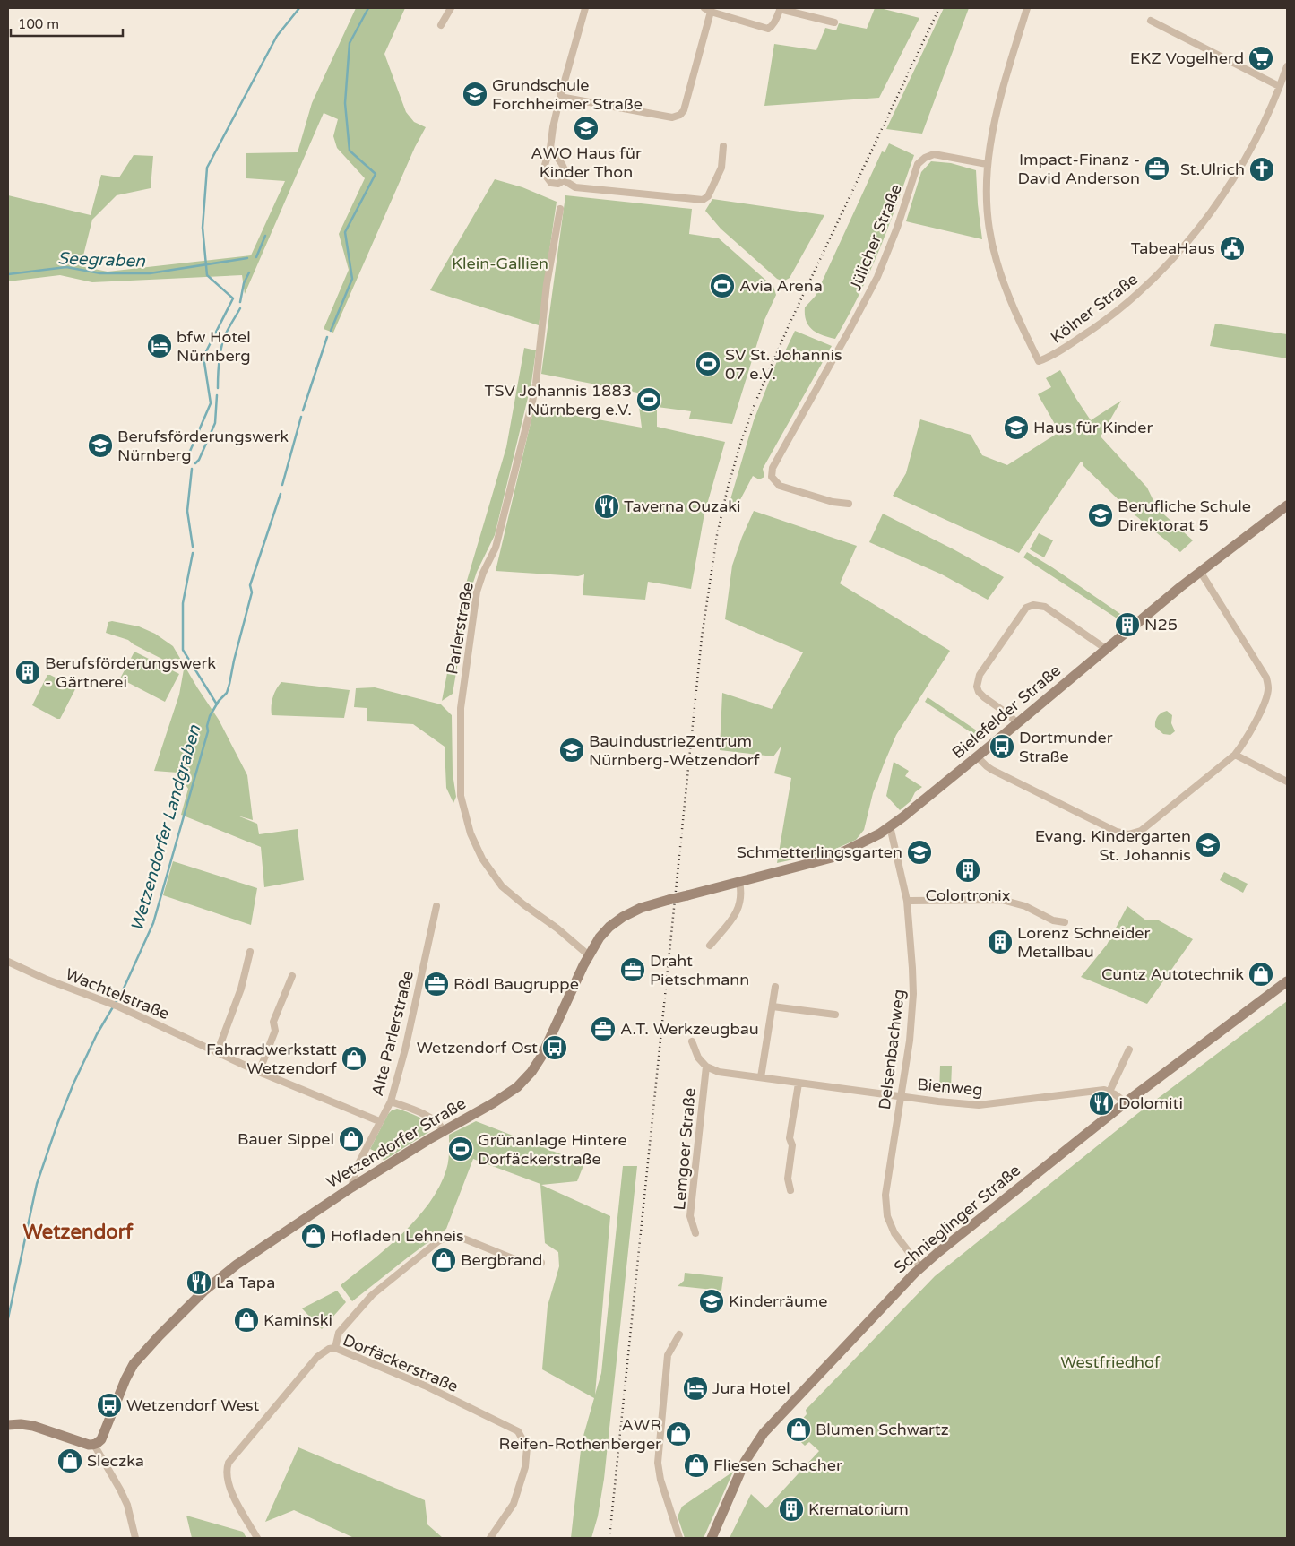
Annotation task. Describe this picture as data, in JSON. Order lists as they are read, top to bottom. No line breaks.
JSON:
{"streets":{"street":["Jülicher Straße","Kölner Straße","Parlerstraße","Bielefelder Straße","Wachtelstraße","Alte Parlerstraße","Delsenbachweg","Bienweg","Wetzendorfer Straße","Lemgoer Straße","Schnieglinger Straße","Dorfäckerstraße"]},"crossings":[["Jülicher Straße","Kölner Straße"],["Parlerstraße","Wetzendorfer Straße"],["Bielefelder Straße","Delsenbachweg"],["Bielefelder Straße","Wetzendorfer Straße"],["Wachtelstraße","Alte Parlerstraße"],["Alte Parlerstraße","Wetzendorfer Straße"],["Delsenbachweg","Bienweg"],["Delsenbachweg","Schnieglinger Straße"],["Bienweg","Lemgoer Straße"]],"districts":["Wetzendorf"],"water":["Seegraben","Wetzendorfer Landgraben"],"parks":["Klein-Gallien","Westfriedhof"],"places":{"supermarket":["EKZ Vogelherd"],"school or university":["Grundschule Forchheimer Straße","AWO Haus für Kinder Thon","Haus für Kinder","Berufsförderungswerk Nürnberg","Berufliche Schule Direktorat 5","BauindustrieZentrum Nürnberg-Wetzendorf","Evang. Kindergarten St. Johannis","Schmetterlingsgarten","Kinderräume"],"office":["Impact-Finanz - David Anderson","Draht Pietschmann","Rödl Baugruppe","A.T. Werkzeugbau"],"church":["St.Ulrich"],"public building":["TabeaHaus"],"sports":["Avia Arena","SV St. Johannis 07 e.V.","TSV Johannis 1883 Nürnberg e.V.","Grünanlage Hintere Dorfäckerstraße"],"hotel":["bfw Hotel Nürnberg","Jura Hotel"],"restaurant":["Taverna Ouzaki","Dolomiti","La Tapa"],"building":["N25","Berufsförderungswerk - Gärtnerei","Colortronix","Lorenz Schneider Metallbau","Krematorium"],"bus stop":["Dortmunder Straße","Wetzendorf Ost","Wetzendorf West"],"shop":["Cuntz Autotechnik","Fahrradwerkstatt Wetzendorf","Bauer Sippel","Hofladen Lehneis","Bergbrand","Kaminski","Blumen Schwartz","AWR Reifen-Rothenberger","Sleczka","Fliesen Schacher"]},"scale_bar":"100 m"}
